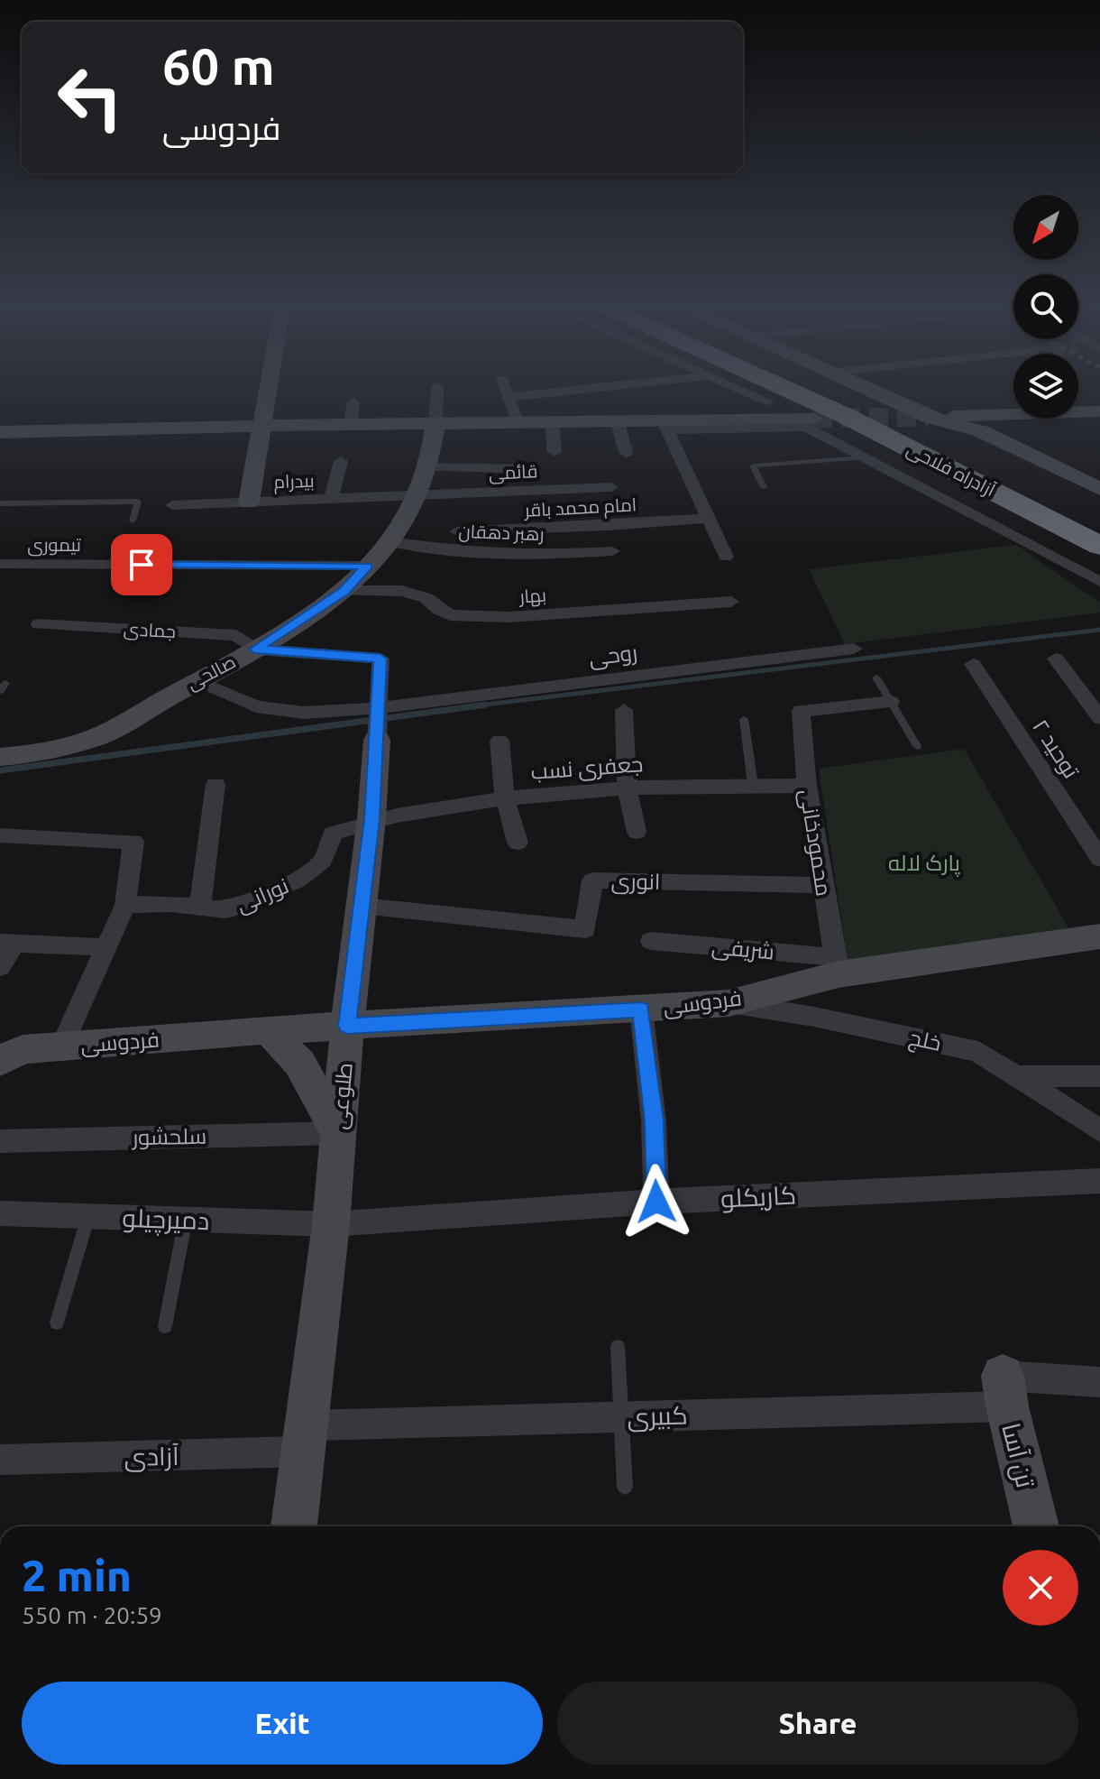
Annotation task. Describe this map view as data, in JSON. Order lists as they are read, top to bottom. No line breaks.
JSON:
{"streets":{"highway":["آزادراه فلاحی"],"street":["قائمی","بیدرام","امام محمد باقر","رهبر دهقان","تیموری","بهار","جمادی","روحی","صالحی","توحید ۲","جعفری نسب","محمودخانی","انوری","نورانی","شریفی","فردوسی","خلج","طلوعی","سلحشور","کاریکلو","دمیرچیلو","کبیری","تن آسا","آزادی"]},"crossings":[["قائمی","بیدرام"],["قائمی","صالحی"],["بیدرام","صالحی"],["رهبر دهقان","صالحی"],["تیموری","صالحی"],["بهار","صالحی"],["جمادی","صالحی"],["جمادی","طلوعی"],["روحی","صالحی"],["روحی","طلوعی"],["صالحی","طلوعی"],["جعفری نسب","محمودخانی"],["جعفری نسب","نورانی"],["جعفری نسب","طلوعی"],["محمودخانی","انوری"],["محمودخانی","شریفی"],["محمودخانی","فردوسی"],["انوری","طلوعی"],["نورانی","طلوعی"],["شریفی","فردوسی"],["فردوسی","خلج"],["فردوسی","طلوعی"],["طلوعی","سلحشور"],["طلوعی","کاریکلو"],["طلوعی","دمیرچیلو"],["طلوعی","کبیری"],["طلوعی","آزادی"],["کاریکلو","دمیرچیلو"],["کبیری","تن آسا"],["کبیری","آزادی"]],"parks":["پارک لاله"],"north":"bottom left","page":{"turn":["60 m","فردوسی"],"heading":["2 min","550 m · 20:59"],"buttons":["Exit","Share"]}}
